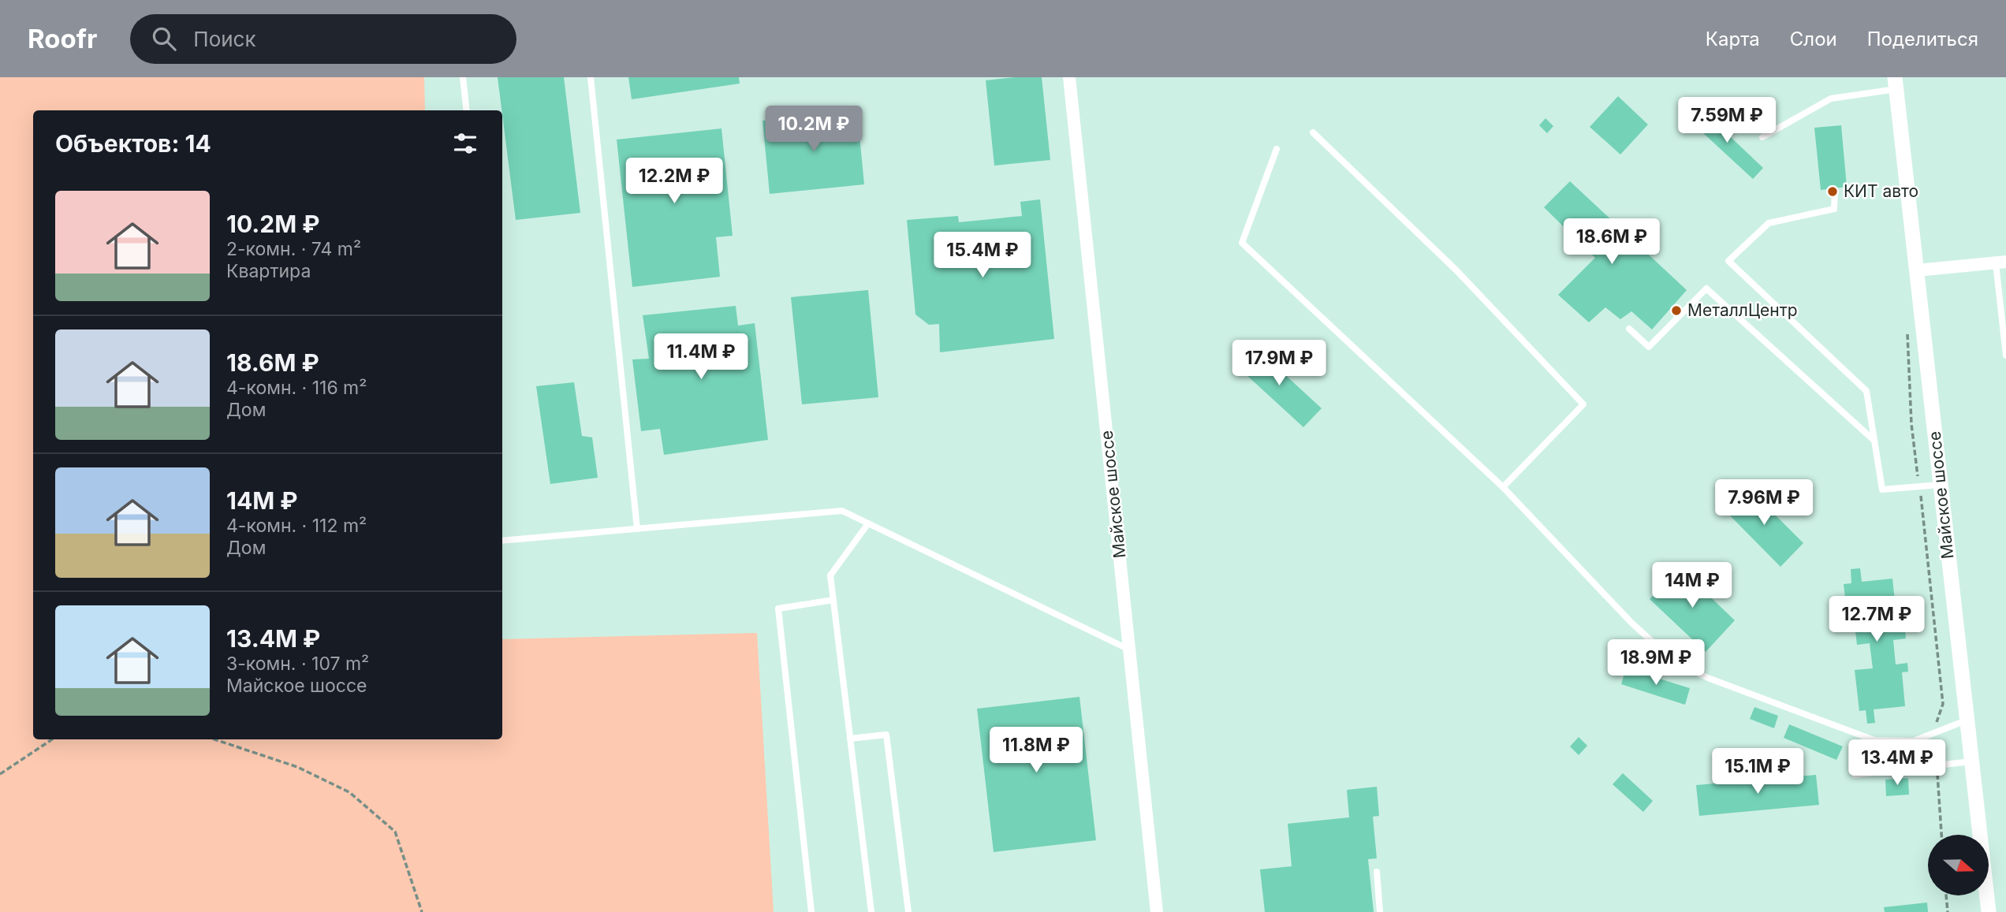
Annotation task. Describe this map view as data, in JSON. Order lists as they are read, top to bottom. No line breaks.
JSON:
{"streets":{"street":["Майское шоссе"]},"places":["КИТ авто","МеталлЦентр"],"north":"right","page":{"header":"Roofr","search":"Поиск","nav":["Карта","Слои","Поделиться"],"price":["7.59M ₽","10.2M ₽","12.2M ₽","18.6M ₽","15.4M ₽","11.4M ₽","17.9M ₽","7.96M ₽","14M ₽","12.7M ₽","18.9M ₽","11.8M ₽","13.4M ₽","15.1M ₽"],"heading":"Объектов: 14","list":[{"name":"10.2M ₽","note":"2-комн. · 74 m² · Квартира"},{"name":"18.6M ₽","note":"4-комн. · 116 m² · Дом"},{"name":"14M ₽","note":"4-комн. · 112 m² · Дом"},{"name":"13.4M ₽","note":"3-комн. · 107 m² · Майское шоссе"}]}}
